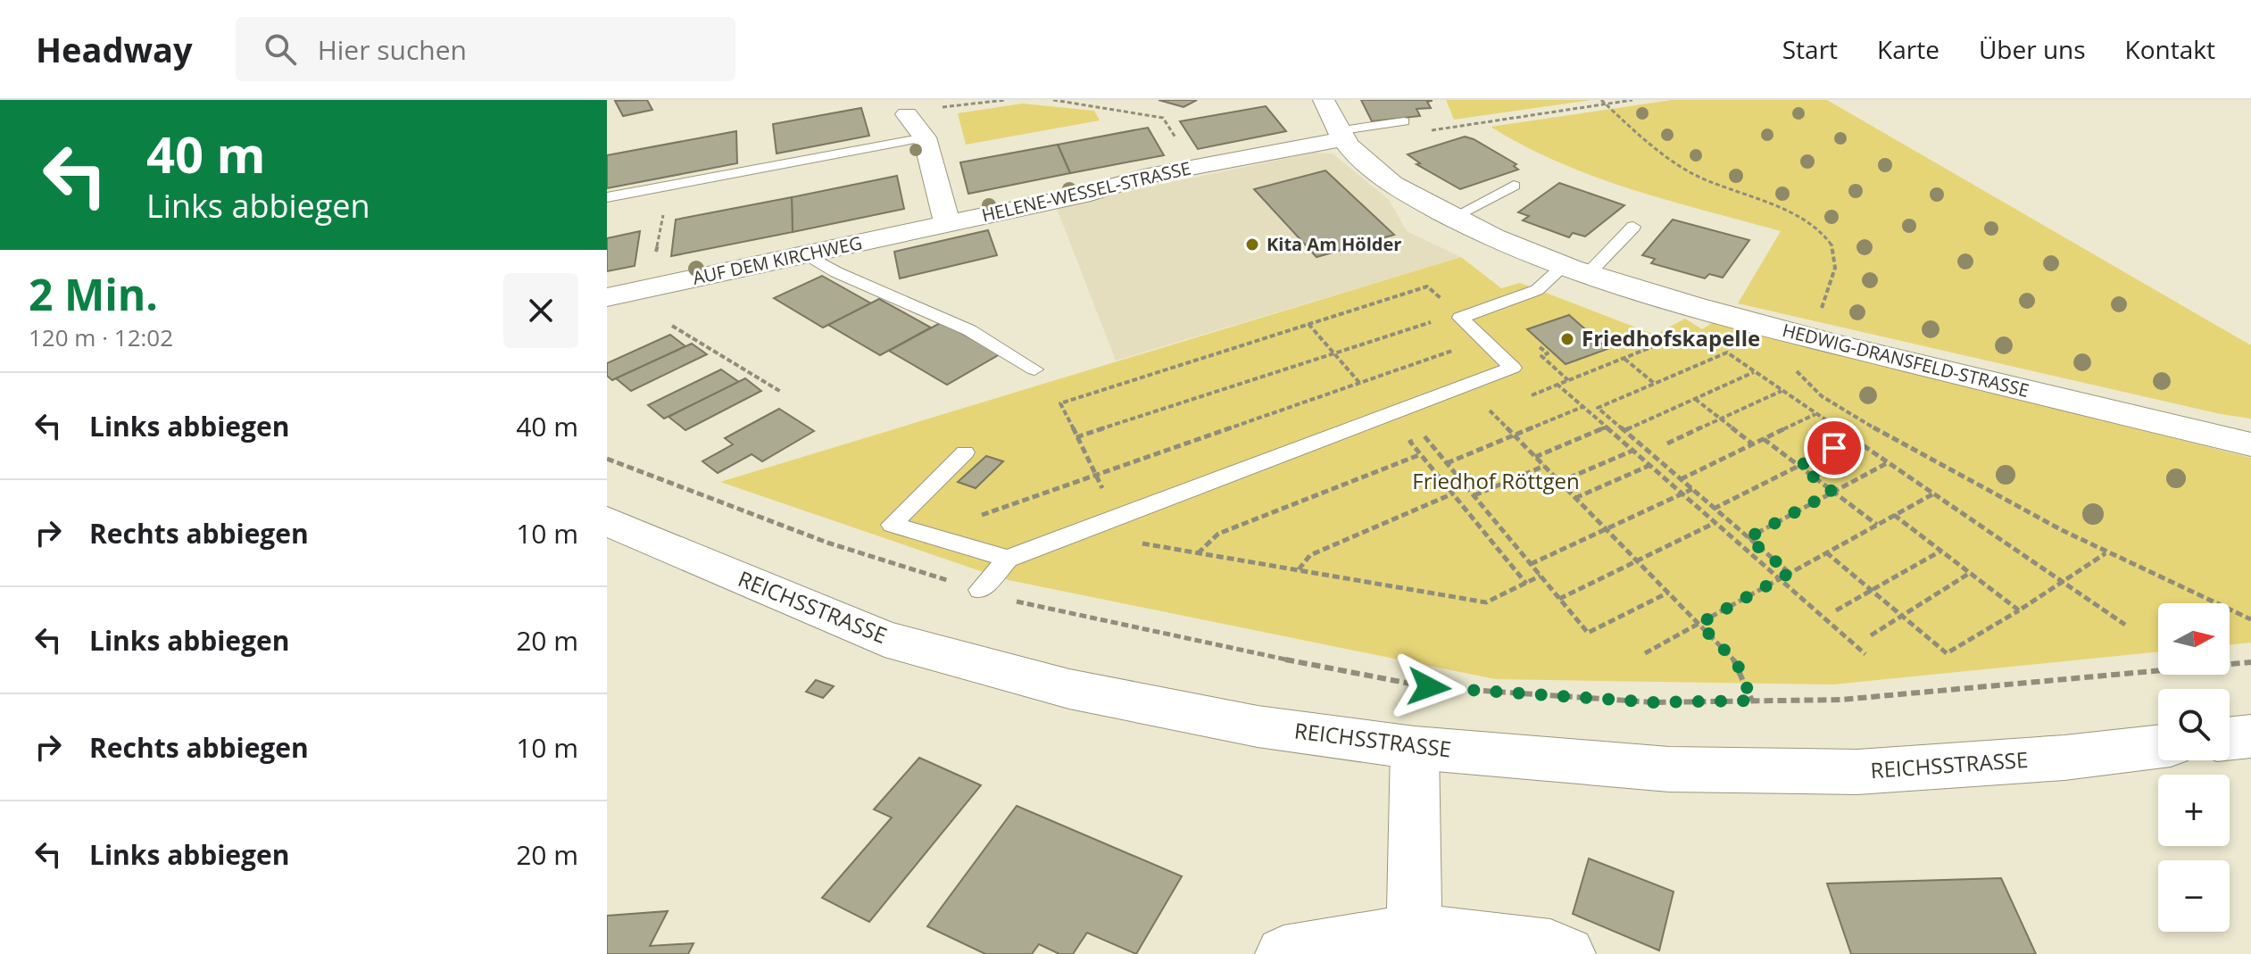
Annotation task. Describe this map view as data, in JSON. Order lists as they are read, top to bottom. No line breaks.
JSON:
{"streets":{"street":["HELENE-WESSEL-STRASSE","AUF DEM KIRCHWEG","HEDWIG-DRANSFELD-STRASSE","REICHSSTRASSE"]},"crossings":[["HELENE-WESSEL-STRASSE","AUF DEM KIRCHWEG"],["HELENE-WESSEL-STRASSE","HEDWIG-DRANSFELD-STRASSE"]],"parks":["Friedhof Röttgen"],"places":["Kita Am Hölder","Friedhofskapelle"],"north":"right","page":{"header":"Headway","search":"Hier suchen","nav":["Start","Karte","Über uns","Kontakt"],"turn":["40 m","Links abbiegen"],"heading":["2 Min.","120 m · 12:02"],"list":[{"name":"Links abbiegen","value":"40 m"},{"name":"Rechts abbiegen","value":"10 m"},{"name":"Links abbiegen","value":"20 m"},{"name":"Rechts abbiegen","value":"10 m"},{"name":"Links abbiegen","value":"20 m"}],"map_buttons":["+","−"]}}
